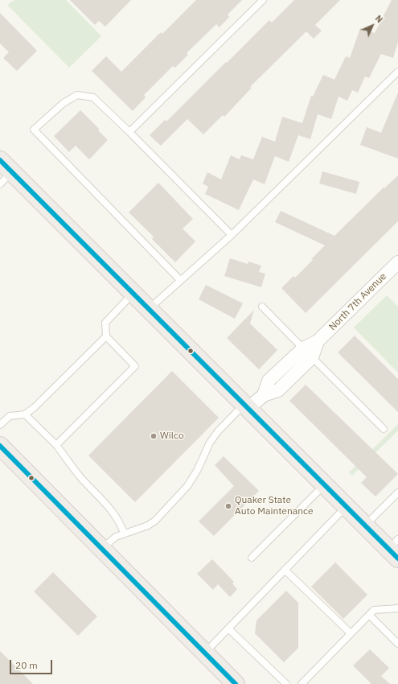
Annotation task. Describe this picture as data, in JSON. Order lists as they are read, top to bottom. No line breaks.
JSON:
{"streets":{"street":["North 7th Avenue"]},"places":["Wilco","Quaker State Auto Maintenance"],"scale_bar":"20 m","north":"top right"}
